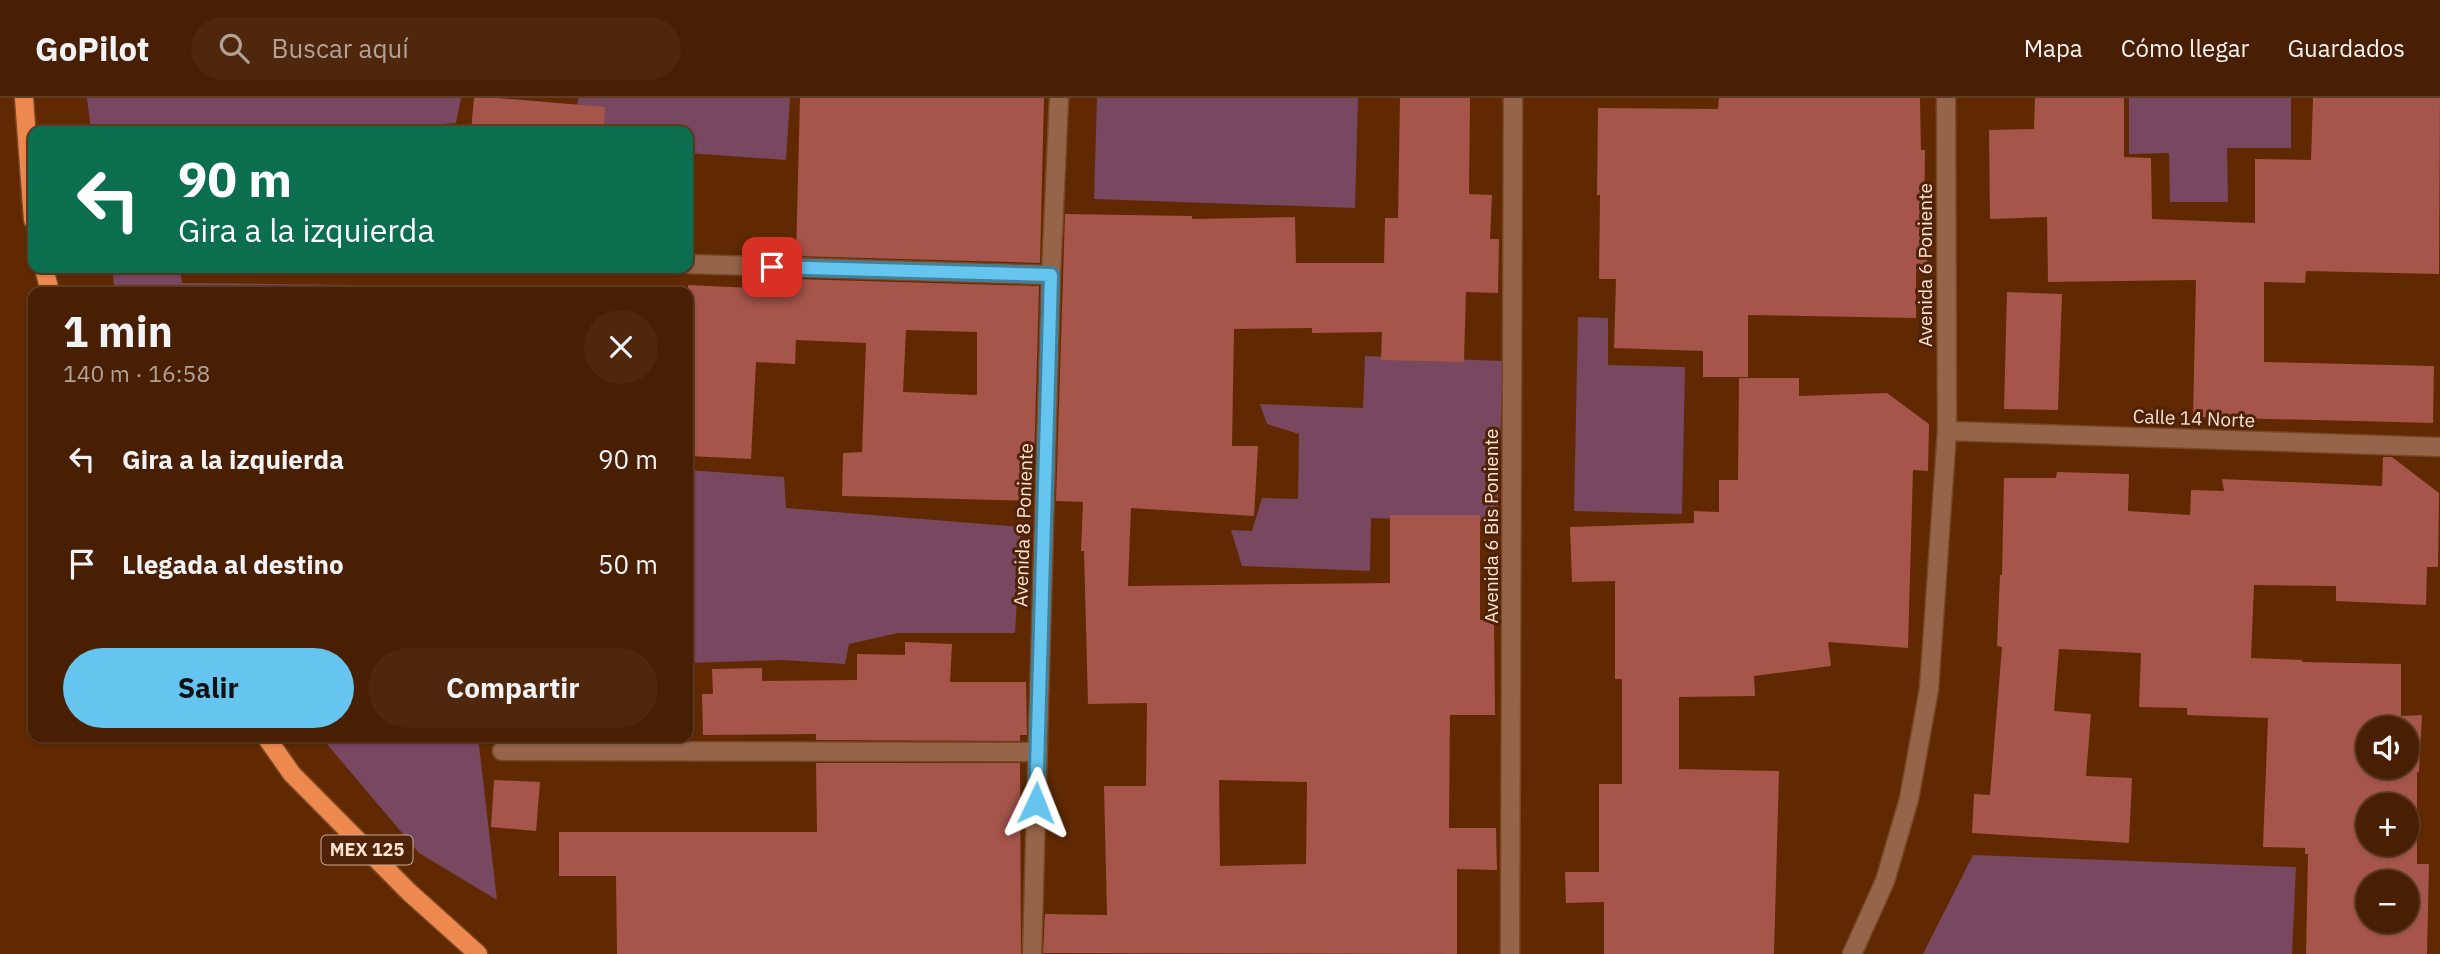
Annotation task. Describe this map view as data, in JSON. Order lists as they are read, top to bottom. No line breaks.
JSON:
{"streets":{"main road":["MEX 125"],"street":["Avenida 6 Poniente","Calle 14 Norte","Avenida 8 Poniente","Avenida 6 Bis Poniente"]},"crossings":[["Avenida 6 Poniente","Calle 14 Norte"]],"page":{"header":"GoPilot","search":"Buscar aquí","nav":["Mapa","Cómo llegar","Guardados"],"turn":["90 m","Gira a la izquierda"],"heading":["1 min","140 m · 16:58"],"list":[{"name":"Gira a la izquierda","value":"90 m"},{"name":"Llegada al destino","value":"50 m"}],"buttons":["Salir","Compartir"],"map_buttons":["+","−"]}}
